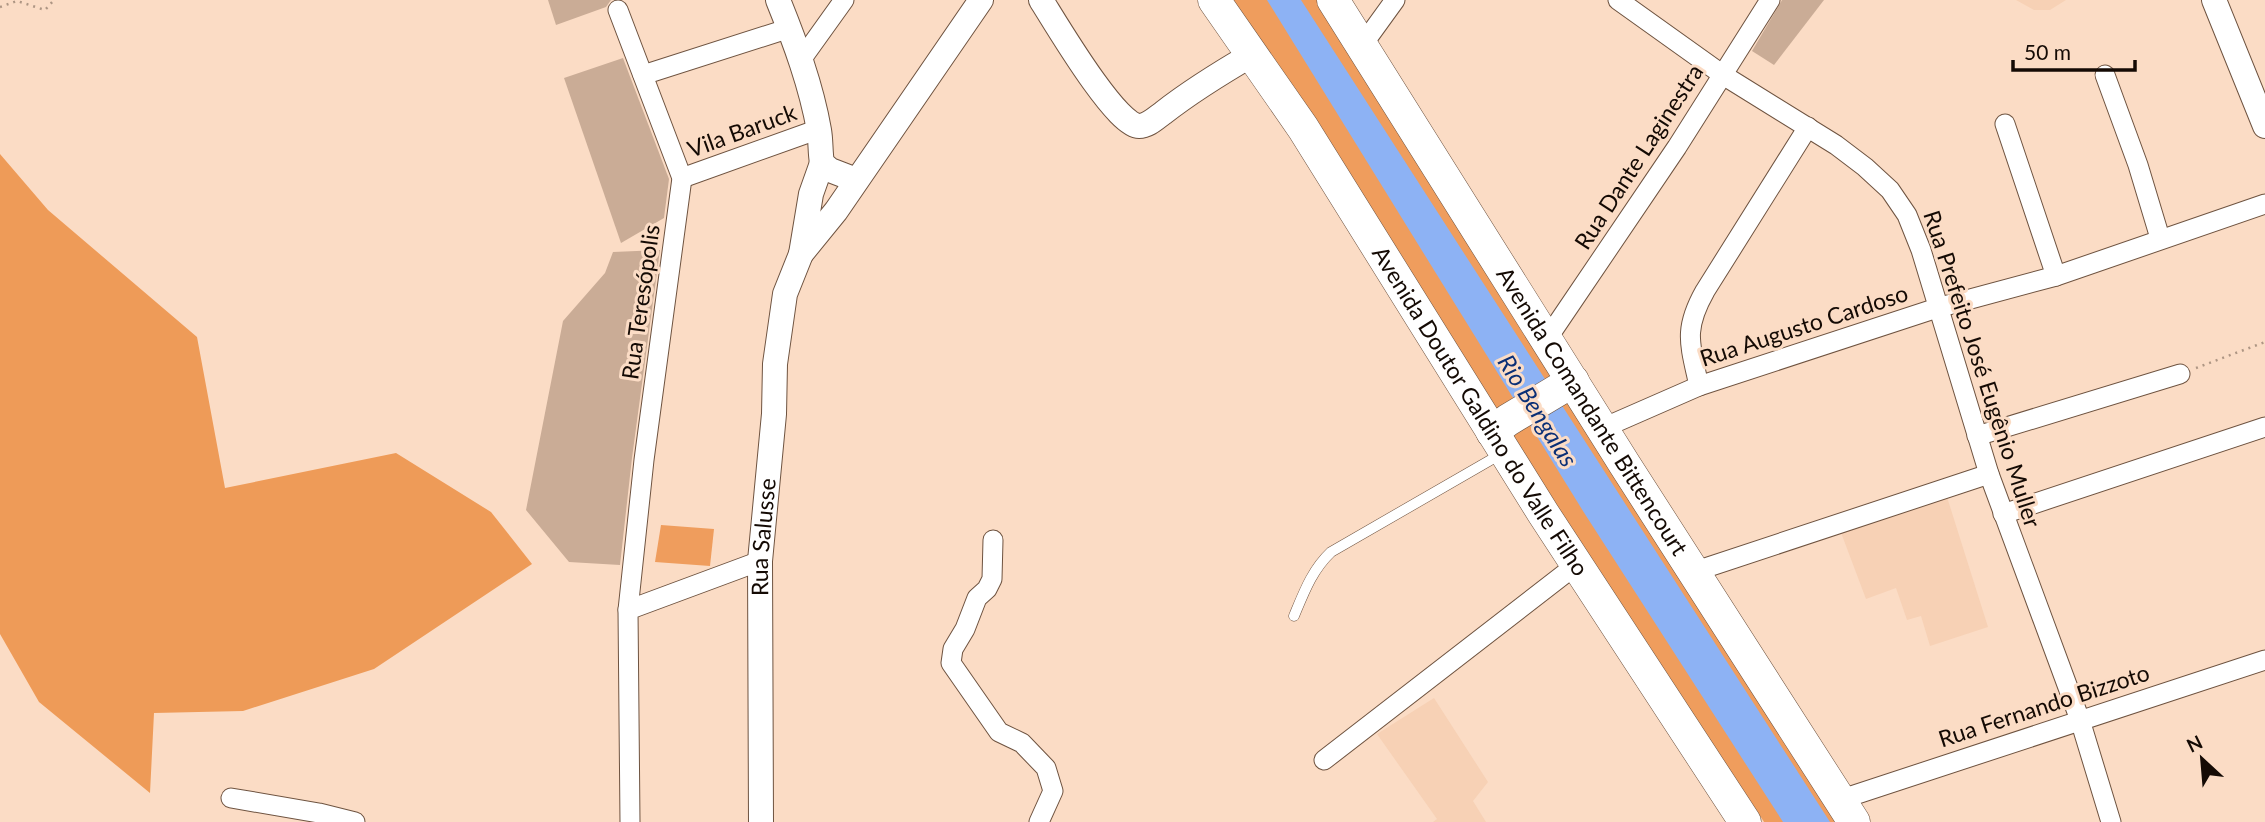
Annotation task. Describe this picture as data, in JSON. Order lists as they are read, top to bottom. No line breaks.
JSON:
{"streets":{"main road":["Avenida Doutor Galdino do Valle Filho","Avenida Comandante Bittencourt"],"street":["Vila Baruck","Rua Dante Laginestra","Rua Teresópolis","Rua Augusto Cardoso","Rua Prefeito José Eugênio Muller","Rua Salusse","Rua Fernando Bizzoto"]},"crossings":[["Vila Baruck","Rua Teresópolis"],["Rua Dante Laginestra","Rua Prefeito José Eugênio Muller"],["Rua Dante Laginestra","Avenida Comandante Bittencourt"],["Rua Augusto Cardoso","Rua Prefeito José Eugênio Muller"],["Rua Augusto Cardoso","Avenida Comandante Bittencourt"],["Rua Prefeito José Eugênio Muller","Rua Fernando Bizzoto"],["Avenida Comandante Bittencourt","Rua Fernando Bizzoto"]],"water":["Rio Bengalas"],"scale_bar":"50 m","north":"top left"}
